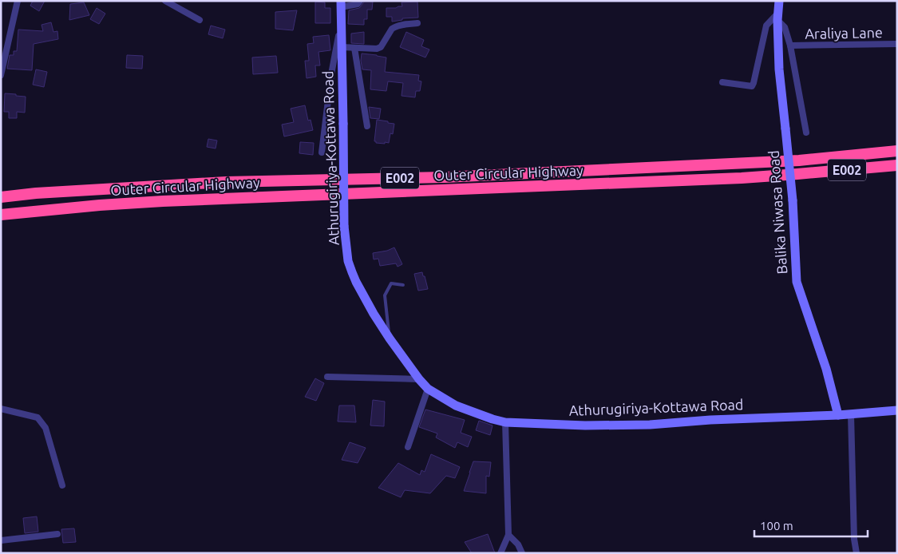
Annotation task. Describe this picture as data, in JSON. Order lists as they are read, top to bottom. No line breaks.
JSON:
{"streets":{"highway":["E002","Outer Circular Highway"],"main road":["Athurugiriya-Kottawa Road","Balika Niwasa Road"],"street":["Araliya Lane"]},"crossings":[["Athurugiriya-Kottawa Road","Balika Niwasa Road"]],"scale_bar":"100 m"}
